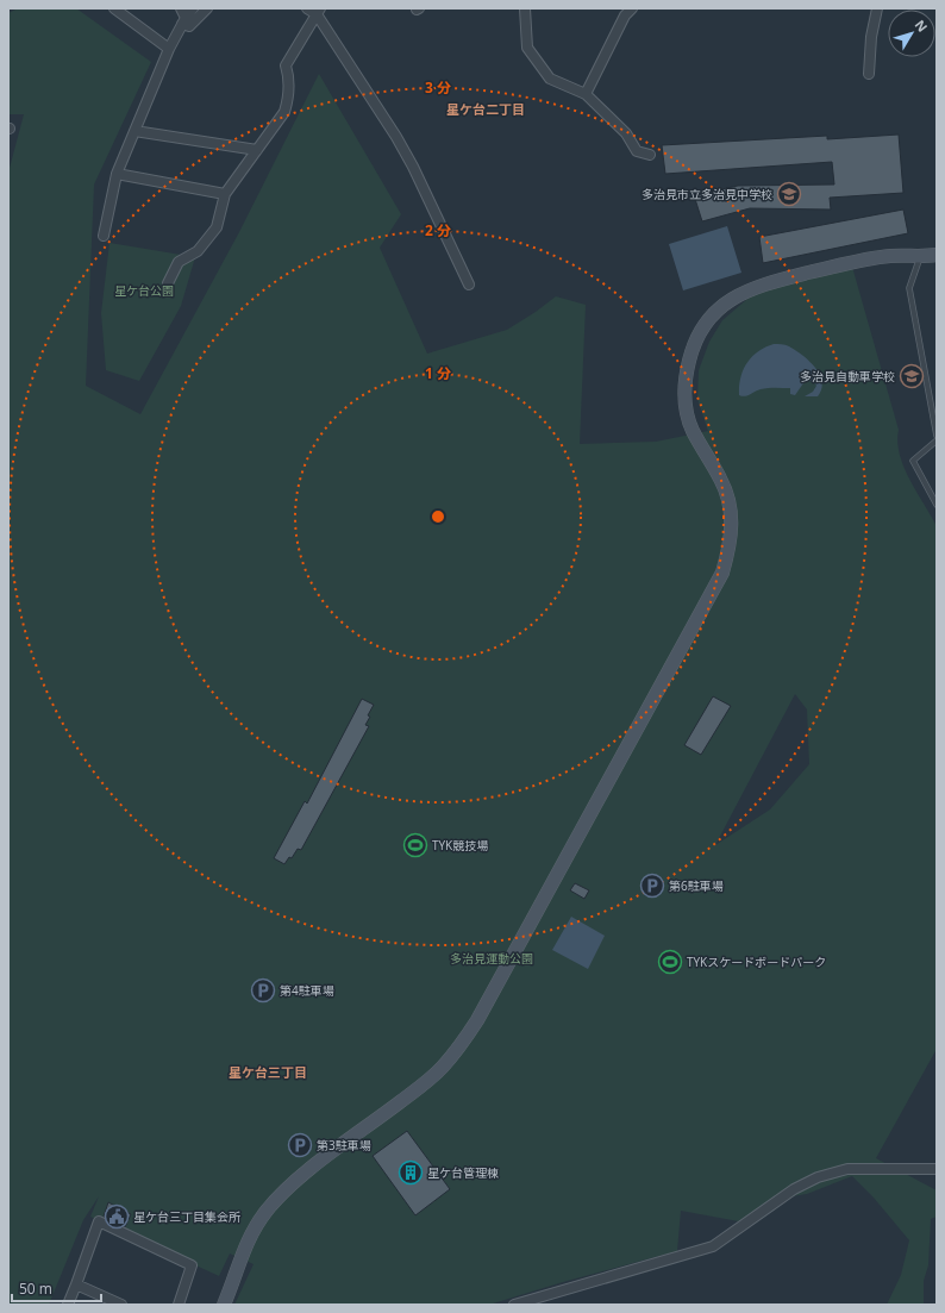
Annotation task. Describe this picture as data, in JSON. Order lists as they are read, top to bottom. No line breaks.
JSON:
{"districts":["星ケ台二丁目","星ケ台三丁目"],"parks":["星ケ台公園","多治見運動公園"],"places":{"school or university":["多治見市立多治見中学校","多治見自動車学校"],"sports":["TYK競技場","TYKスケードボードパーク"],"parking":["第6駐車場","第4駐車場","第3駐車場"],"building":["星ケ台管理棟"],"public building":["星ケ台三丁目集会所"]},"scale_bar":"50 m","north":"top right","rings":["3 分","2 分","1 分"]}
